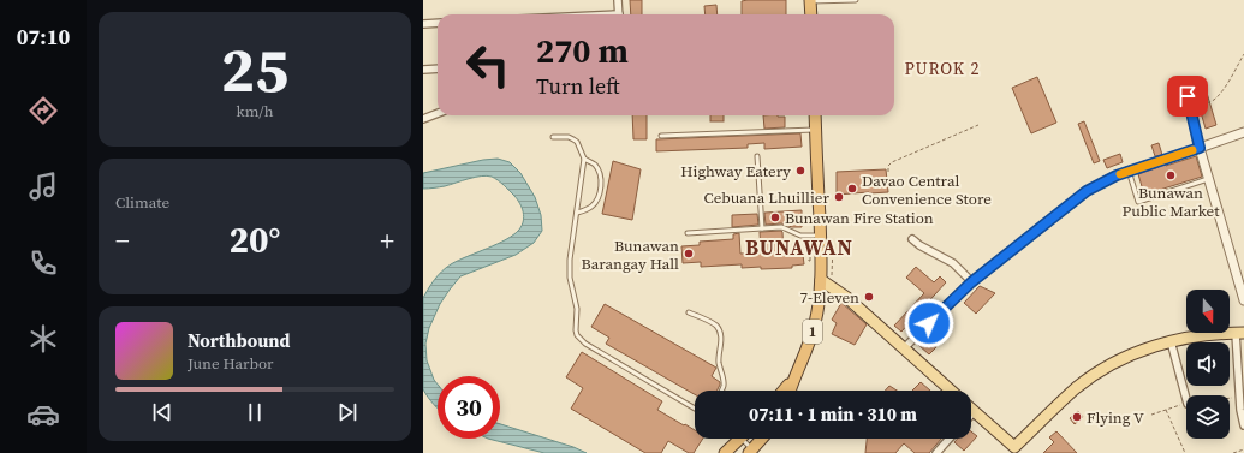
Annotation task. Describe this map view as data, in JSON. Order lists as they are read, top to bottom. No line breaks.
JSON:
{"streets":{"highway":["1"]},"districts":["PUROK 2","BUNAWAN"],"places":["Highway Eatery","Bunawan Public Market","Davao Central Convenience Store","Cebuana Lhuillier","Bunawan Fire Station","Bunawan Barangay Hall","7-Eleven","Flying V"],"north":"bottom","page":{"tabs":"07:10","tile":[["25","km/h"],"Climate"],"turn":["270 m","Turn left"],"heat":["−","20°","+"],"song":["Northbound","June Harbor"],"limit":"30","trip":"07:11 · 1 min · 310 m"}}
